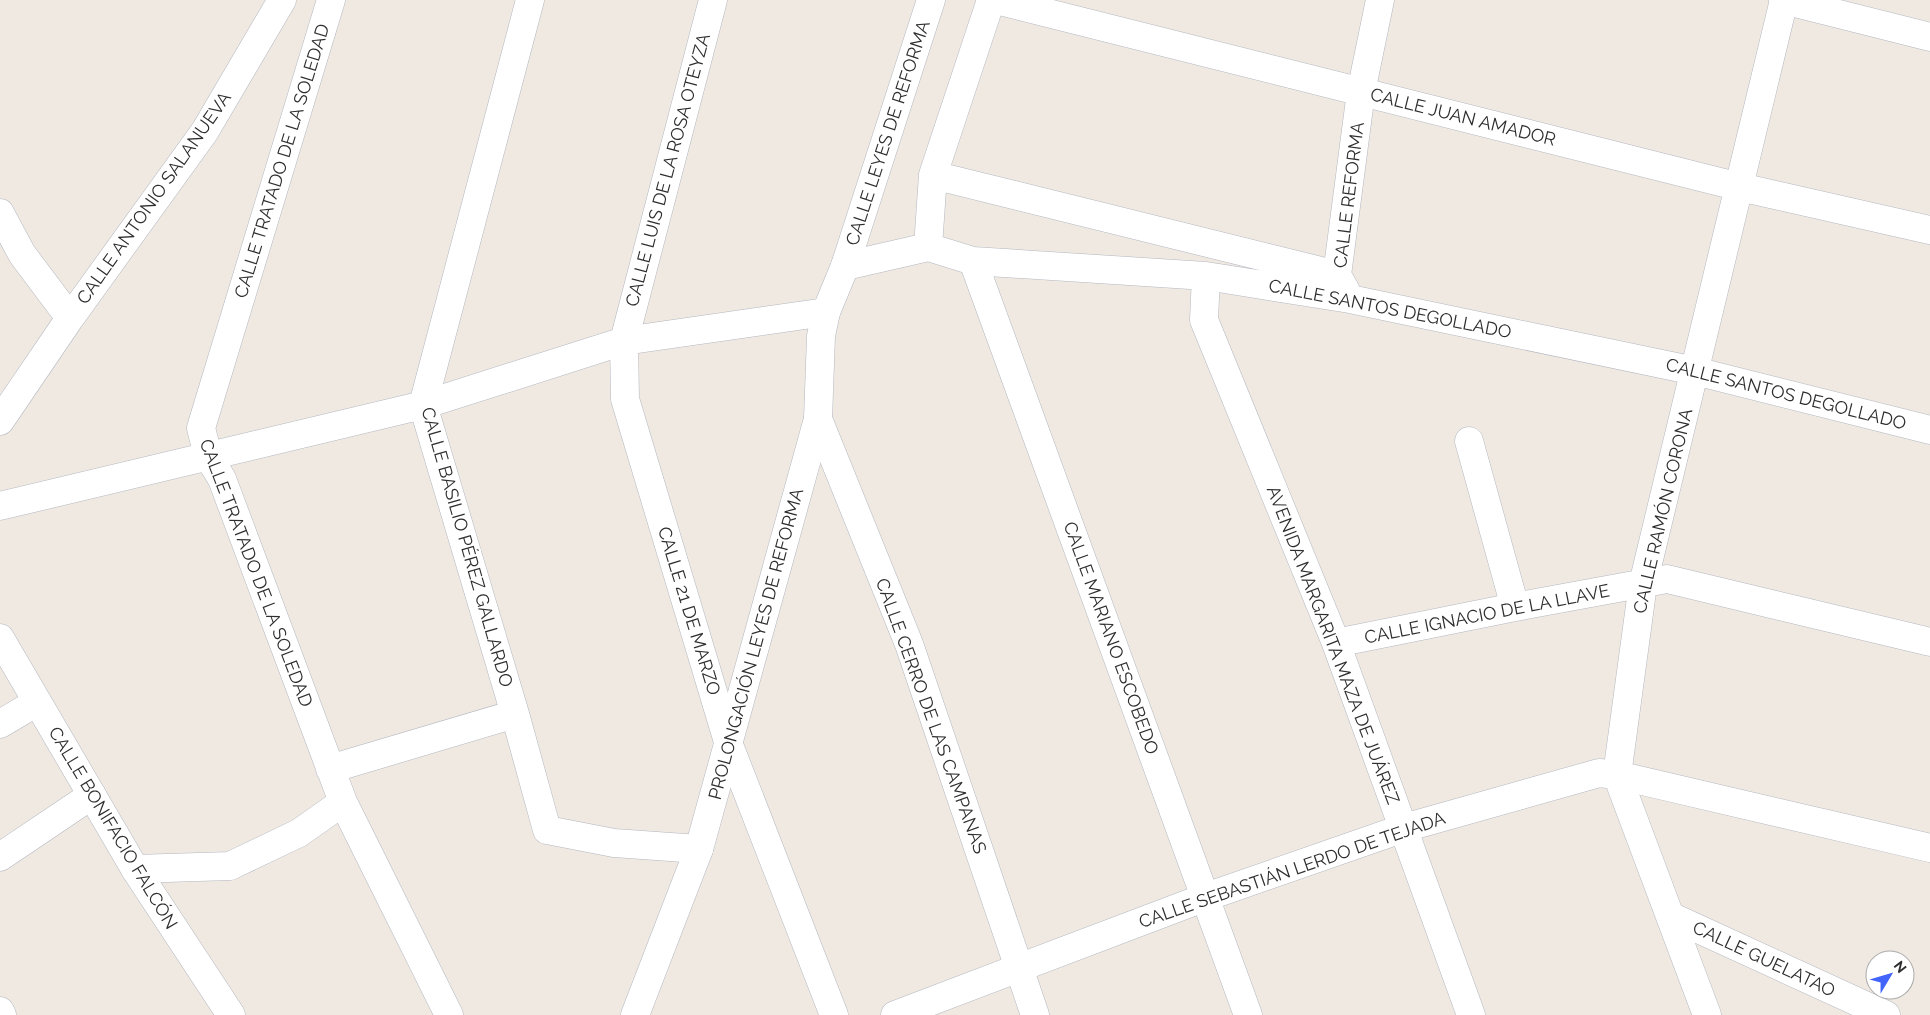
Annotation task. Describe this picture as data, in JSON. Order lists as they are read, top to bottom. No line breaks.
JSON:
{"streets":{"street":["CALLE JUAN AMADOR","CALLE LEYES DE REFORMA","CALLE TRATADO DE LA SOLEDAD","CALLE LUIS DE LA ROSA OTEYZA","CALLE REFORMA","CALLE ANTONIO SALANUEVA","CALLE SANTOS DEGOLLADO","CALLE RAMÓN CORONA","CALLE BASILIO PÉREZ GALLARDO","CALLE 21 DE MARZO","CALLE IGNACIO DE LA LLAVE","CALLE MARIANO ESCOBEDO","PROLONGACIÓN LEYES DE REFORMA","AVENIDA MARGARITA MAZA DE JUÁREZ","CALLE CERRO DE LAS CAMPANAS","CALLE BONIFACIO FALCÓN","CALLE SEBASTIÁN LERDO DE TEJADA","CALLE GUELATAO"]},"crossings":[["CALLE JUAN AMADOR","CALLE REFORMA"],["CALLE JUAN AMADOR","CALLE RAMÓN CORONA"],["CALLE LEYES DE REFORMA","PROLONGACIÓN LEYES DE REFORMA"],["CALLE LUIS DE LA ROSA OTEYZA","CALLE 21 DE MARZO"],["CALLE REFORMA","CALLE SANTOS DEGOLLADO"],["CALLE SANTOS DEGOLLADO","CALLE RAMÓN CORONA"],["CALLE SANTOS DEGOLLADO","CALLE MARIANO ESCOBEDO"],["CALLE SANTOS DEGOLLADO","AVENIDA MARGARITA MAZA DE JUÁREZ"],["CALLE RAMÓN CORONA","CALLE IGNACIO DE LA LLAVE"],["CALLE RAMÓN CORONA","CALLE SEBASTIÁN LERDO DE TEJADA"],["CALLE RAMÓN CORONA","CALLE GUELATAO"],["CALLE BASILIO PÉREZ GALLARDO","PROLONGACIÓN LEYES DE REFORMA"],["CALLE 21 DE MARZO","PROLONGACIÓN LEYES DE REFORMA"],["CALLE IGNACIO DE LA LLAVE","AVENIDA MARGARITA MAZA DE JUÁREZ"],["CALLE MARIANO ESCOBEDO","CALLE SEBASTIÁN LERDO DE TEJADA"],["PROLONGACIÓN LEYES DE REFORMA","CALLE CERRO DE LAS CAMPANAS"],["AVENIDA MARGARITA MAZA DE JUÁREZ","CALLE SEBASTIÁN LERDO DE TEJADA"],["CALLE CERRO DE LAS CAMPANAS","CALLE SEBASTIÁN LERDO DE TEJADA"]],"north":"top right"}
